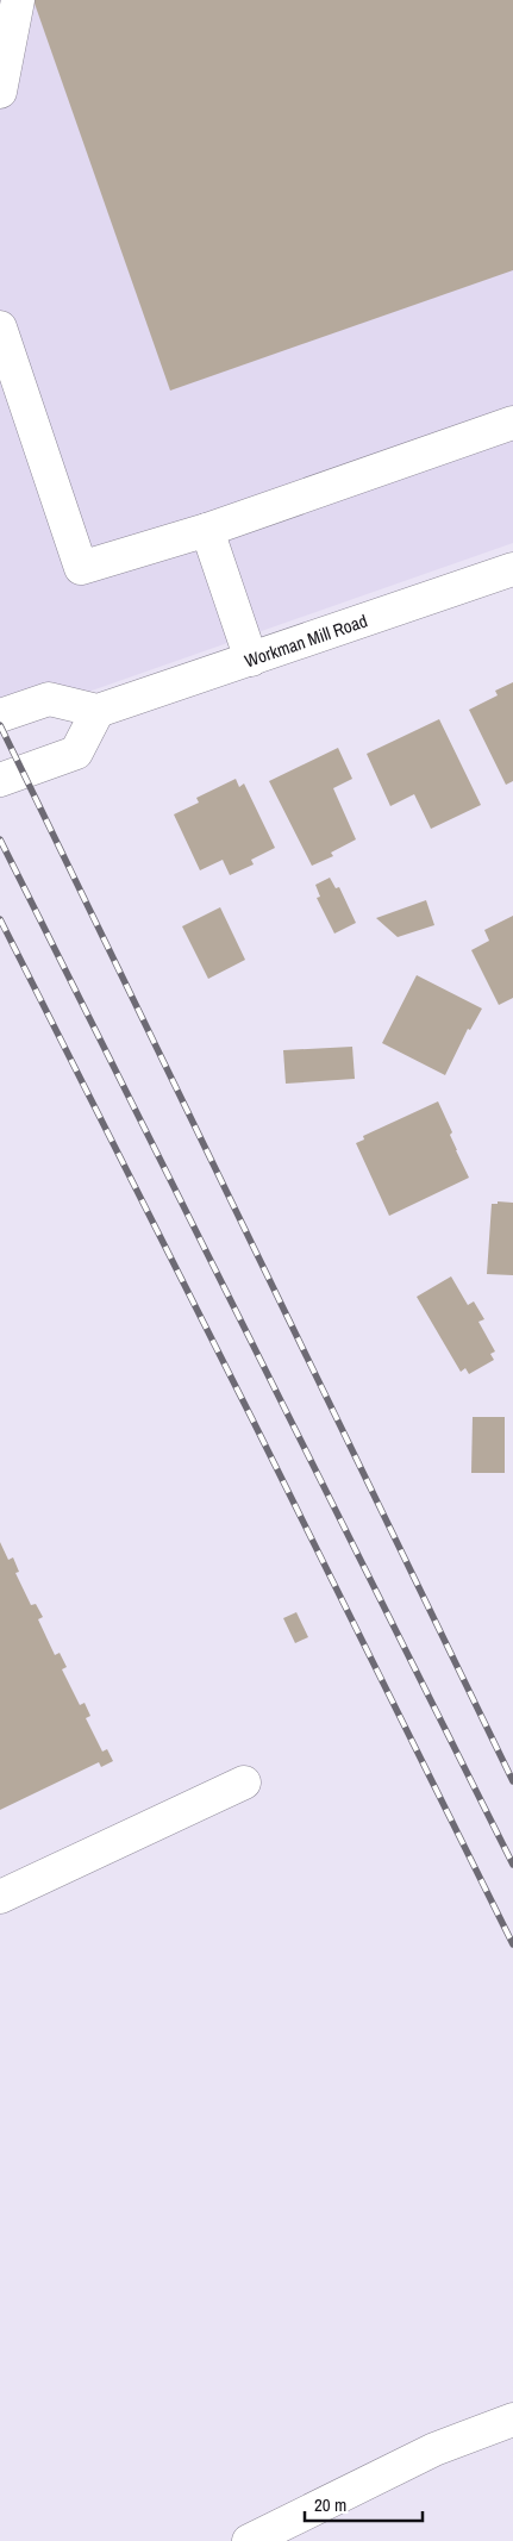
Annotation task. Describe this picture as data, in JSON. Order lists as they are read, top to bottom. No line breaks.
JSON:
{"streets":{"street":["Workman Mill Road"]},"scale_bar":"20 m"}
